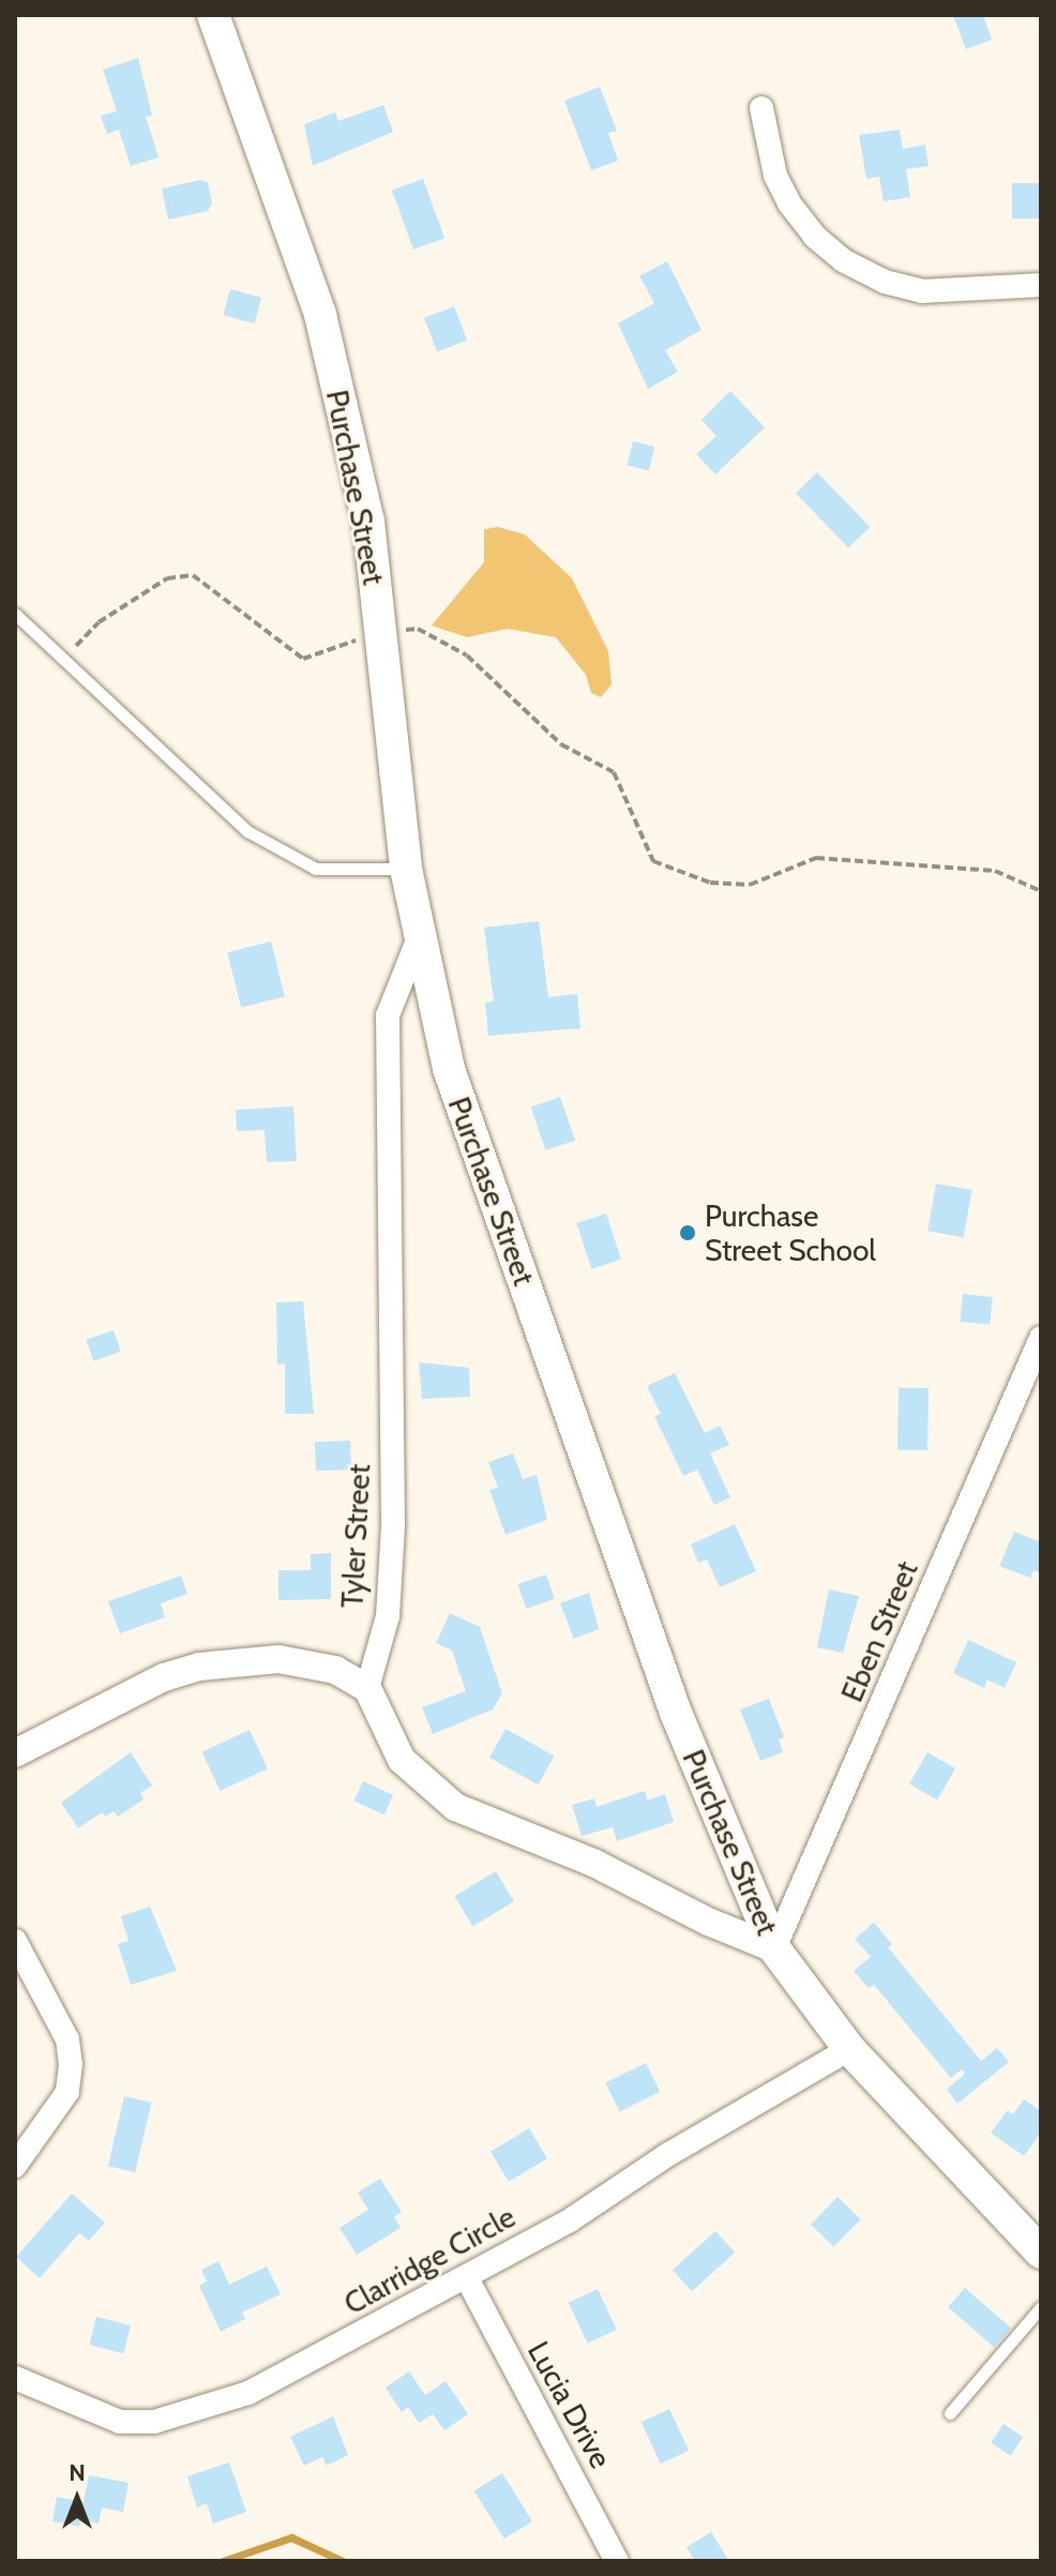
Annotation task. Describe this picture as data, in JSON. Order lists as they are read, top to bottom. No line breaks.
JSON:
{"streets":{"main road":["Purchase Street"],"street":["Tyler Street","Eben Street","Clarridge Circle","Lucia Drive"]},"crossings":[["Purchase Street","Tyler Street"],["Purchase Street","Eben Street"],["Purchase Street","Clarridge Circle"],["Clarridge Circle","Lucia Drive"]],"places":["Purchase Street School"],"north":"top"}
